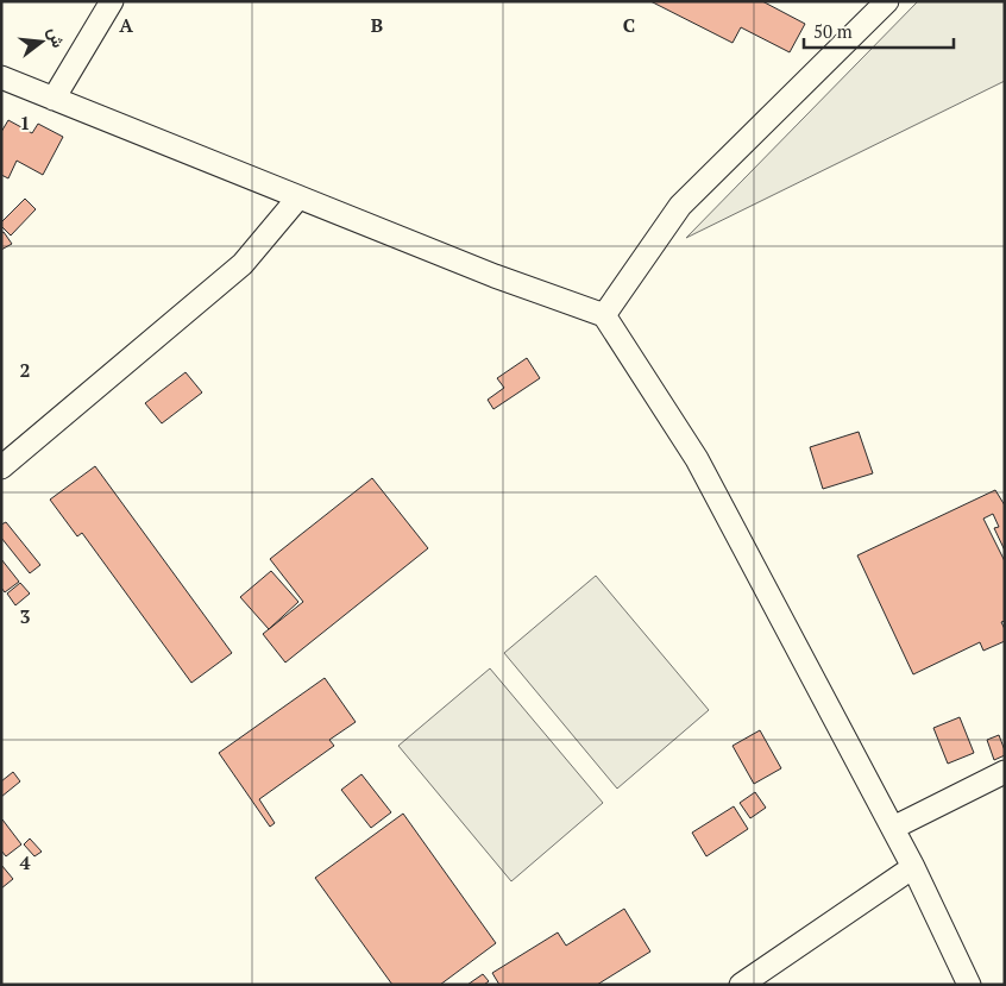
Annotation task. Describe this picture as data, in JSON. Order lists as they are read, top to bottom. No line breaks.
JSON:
{"scale_bar":"50 m","north":"right","grid":{"columns":["A","B","C"],"rows":["1","2","3","4"]}}
